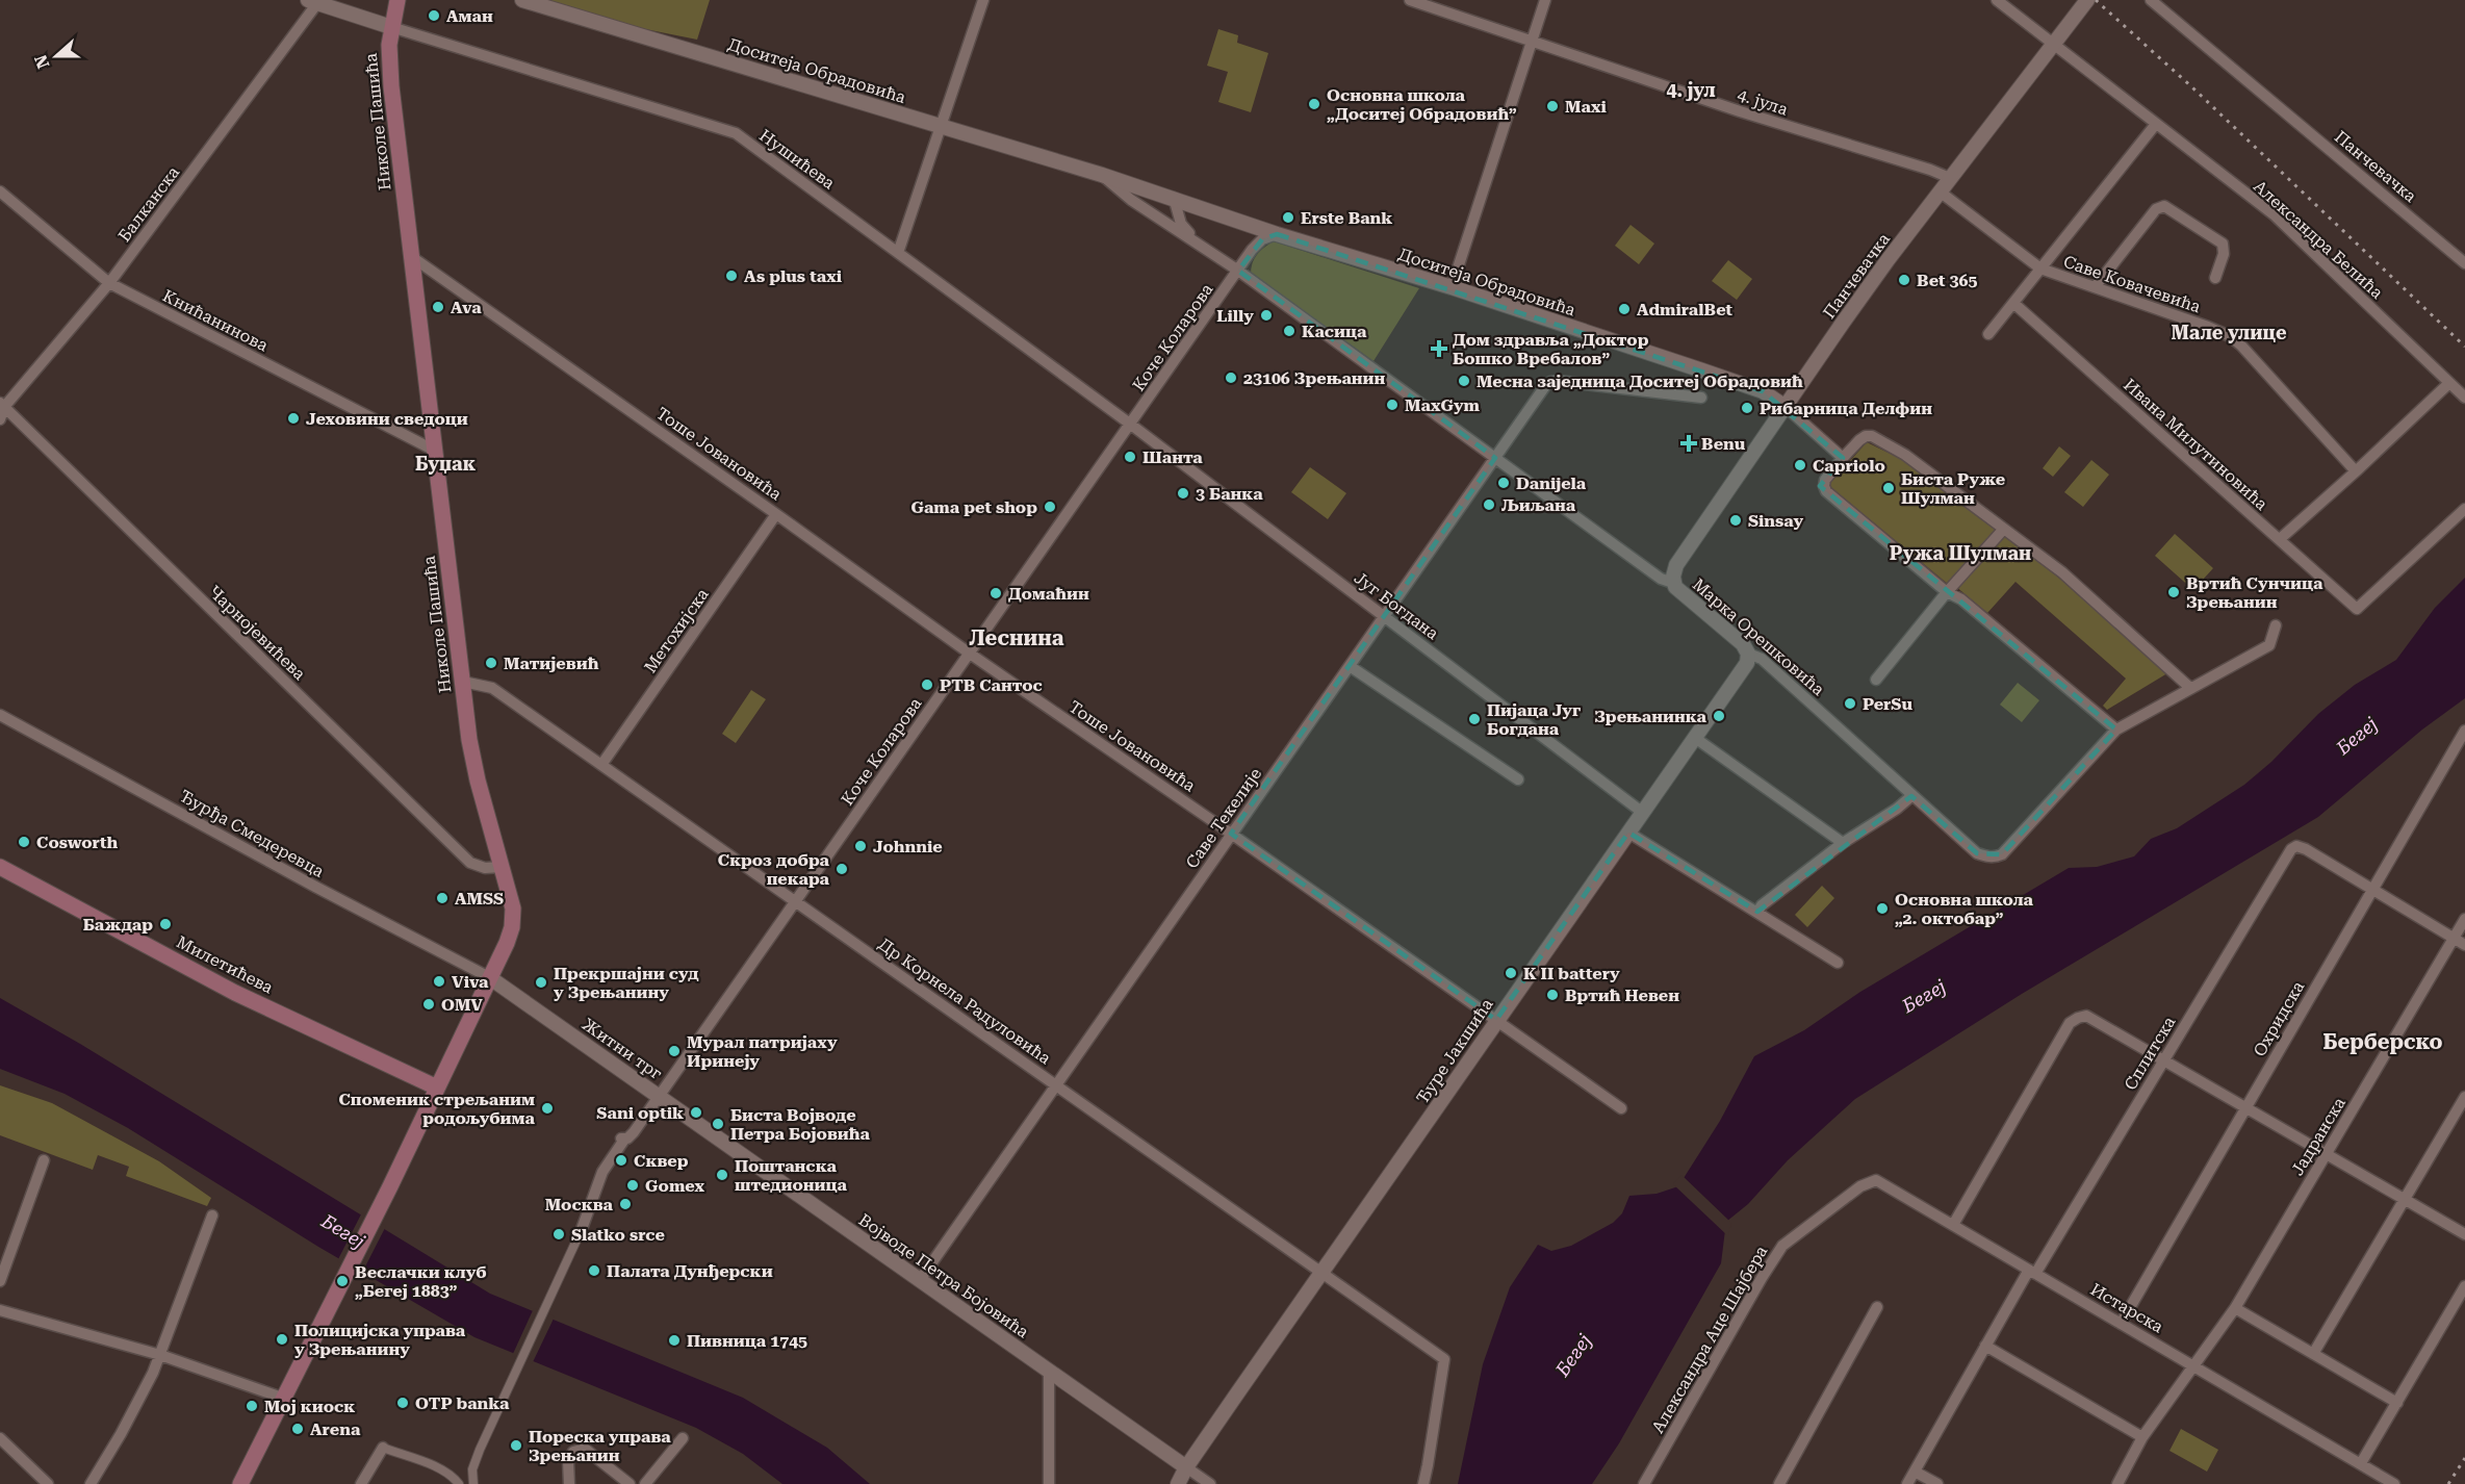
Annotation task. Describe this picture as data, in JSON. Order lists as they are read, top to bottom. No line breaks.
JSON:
{"streets":{"main road":["Николе Пашића","Милетићева"],"street":["Доситеја Обрадовића","4. јула","Нушићева","Панчевачка","Балканска","Александра Белића","Саве Ковачевића","Книћанинова","Коче Коларова","Ивана Милутиновића","Тоше Јовановића","Југ Богдана","Метохијска","Чарнојевићева","Марка Орешковића","Саве Текелије","Ђурђа Смедеревца","Др Корнела Радуловића","Охридска","Житни трг","Ђуре Јакшића","Сплитска","Јадранска","Војводе Петра Бојовића","Истарска","Александра Аце Шајбера"]},"crossings":[["Доситеја Обрадовића","Панчевачка"],["Доситеја Обрадовића","Коче Коларова"],["4. јула","Панчевачка"],["Николе Пашића","Нушићева"],["Николе Пашића","Книћанинова"],["Николе Пашића","Тоше Јовановића"],["Николе Пашића","Чарнојевићева"],["Николе Пашића","Ђурђа Смедеревца"],["Николе Пашића","Милетићева"],["Николе Пашића","Др Корнела Радуловића"],["Николе Пашића","Житни трг"],["Нушићева","Коче Коларова"],["Нушићева","Југ Богдана"],["Панчевачка","Александра Белића"],["Панчевачка","Саве Ковачевића"],["Панчевачка","Марка Орешковића"],["Балканска","Книћанинова"],["Балканска","Чарнојевићева"],["Коче Коларова","Тоше Јовановића"],["Коче Коларова","Југ Богдана"],["Коче Коларова","Др Корнела Радуловића"],["Коче Коларова","Житни трг"],["Коче Коларова","Војводе Петра Бојовића"],["Тоше Јовановића","Метохијска"],["Тоше Јовановића","Саве Текелије"],["Тоше Јовановића","Ђуре Јакшића"],["Југ Богдана","Саве Текелије"],["Југ Богдана","Ђуре Јакшића"],["Метохијска","Др Корнела Радуловића"],["Марка Орешковића","Саве Текелије"],["Марка Орешковића","Ђуре Јакшића"],["Саве Текелије","Др Корнела Радуловића"],["Саве Текелије","Војводе Петра Бојовића"],["Ђурђа Смедеревца","Житни трг"],["Др Корнела Радуловића","Ђуре Јакшића"],["Охридска","Сплитска"],["Охридска","Истарска"],["Житни трг","Војводе Петра Бојовића"],["Ђуре Јакшића","Војводе Петра Бојовића"],["Сплитска","Истарска"],["Јадранска","Истарска"],["Истарска","Александра Аце Шајбера"]],"districts":["4. јул","Мале улице","Буџак","Ружа Шулман","Леснина","Берберско"],"water":["Бегеј"],"places":{"other":["Аман","Основна школа „Доситеј Обрадовић”","Maxi","Erste Bank","As plus taxi","Bet 365","Ava","AdmiralBet","Lilly","Касица","23106 Зрењанин","Месна заједница Доситеј Обрадовић","MaxGym","Рибарница Делфин","Јеховини сведоци","Шанта","Capriolo","Danijela","Биста Руже Шулман","3 Банка","Љиљана","Gama pet shop","Sinsay","Вртић Сунчица Зрењанин","Домаћин","Матијевић","РТВ Сантос","PerSu","Зрењанинка","Пијаца Југ Богдана","Cosworth","Johnnie","Скроз добра пекара","AMSS","Основна школа „2. октобар”","Баждар","K II battery","Viva","Прекршајни суд у Зрењанину","Вртић Невен","OMV","Мурал патријаху Иринеју","Споменик стрељаним родољубима","Sani optik","Биста Војводе Петра Бојовића","Сквер","Поштанска штедионица","Gomex","Москва","Slatko srce","Палата Дунђерски","Веслачки клуб „Бегеј 1883”","Полицијска управа у Зрењанину","Пивница 1745","OTP banka","Мој киоск","Arena","Пореска управа Зрењанин"],"health":["Дом здравља „Доктор Бошко Вребалов”","Benu"]},"north":"left"}
